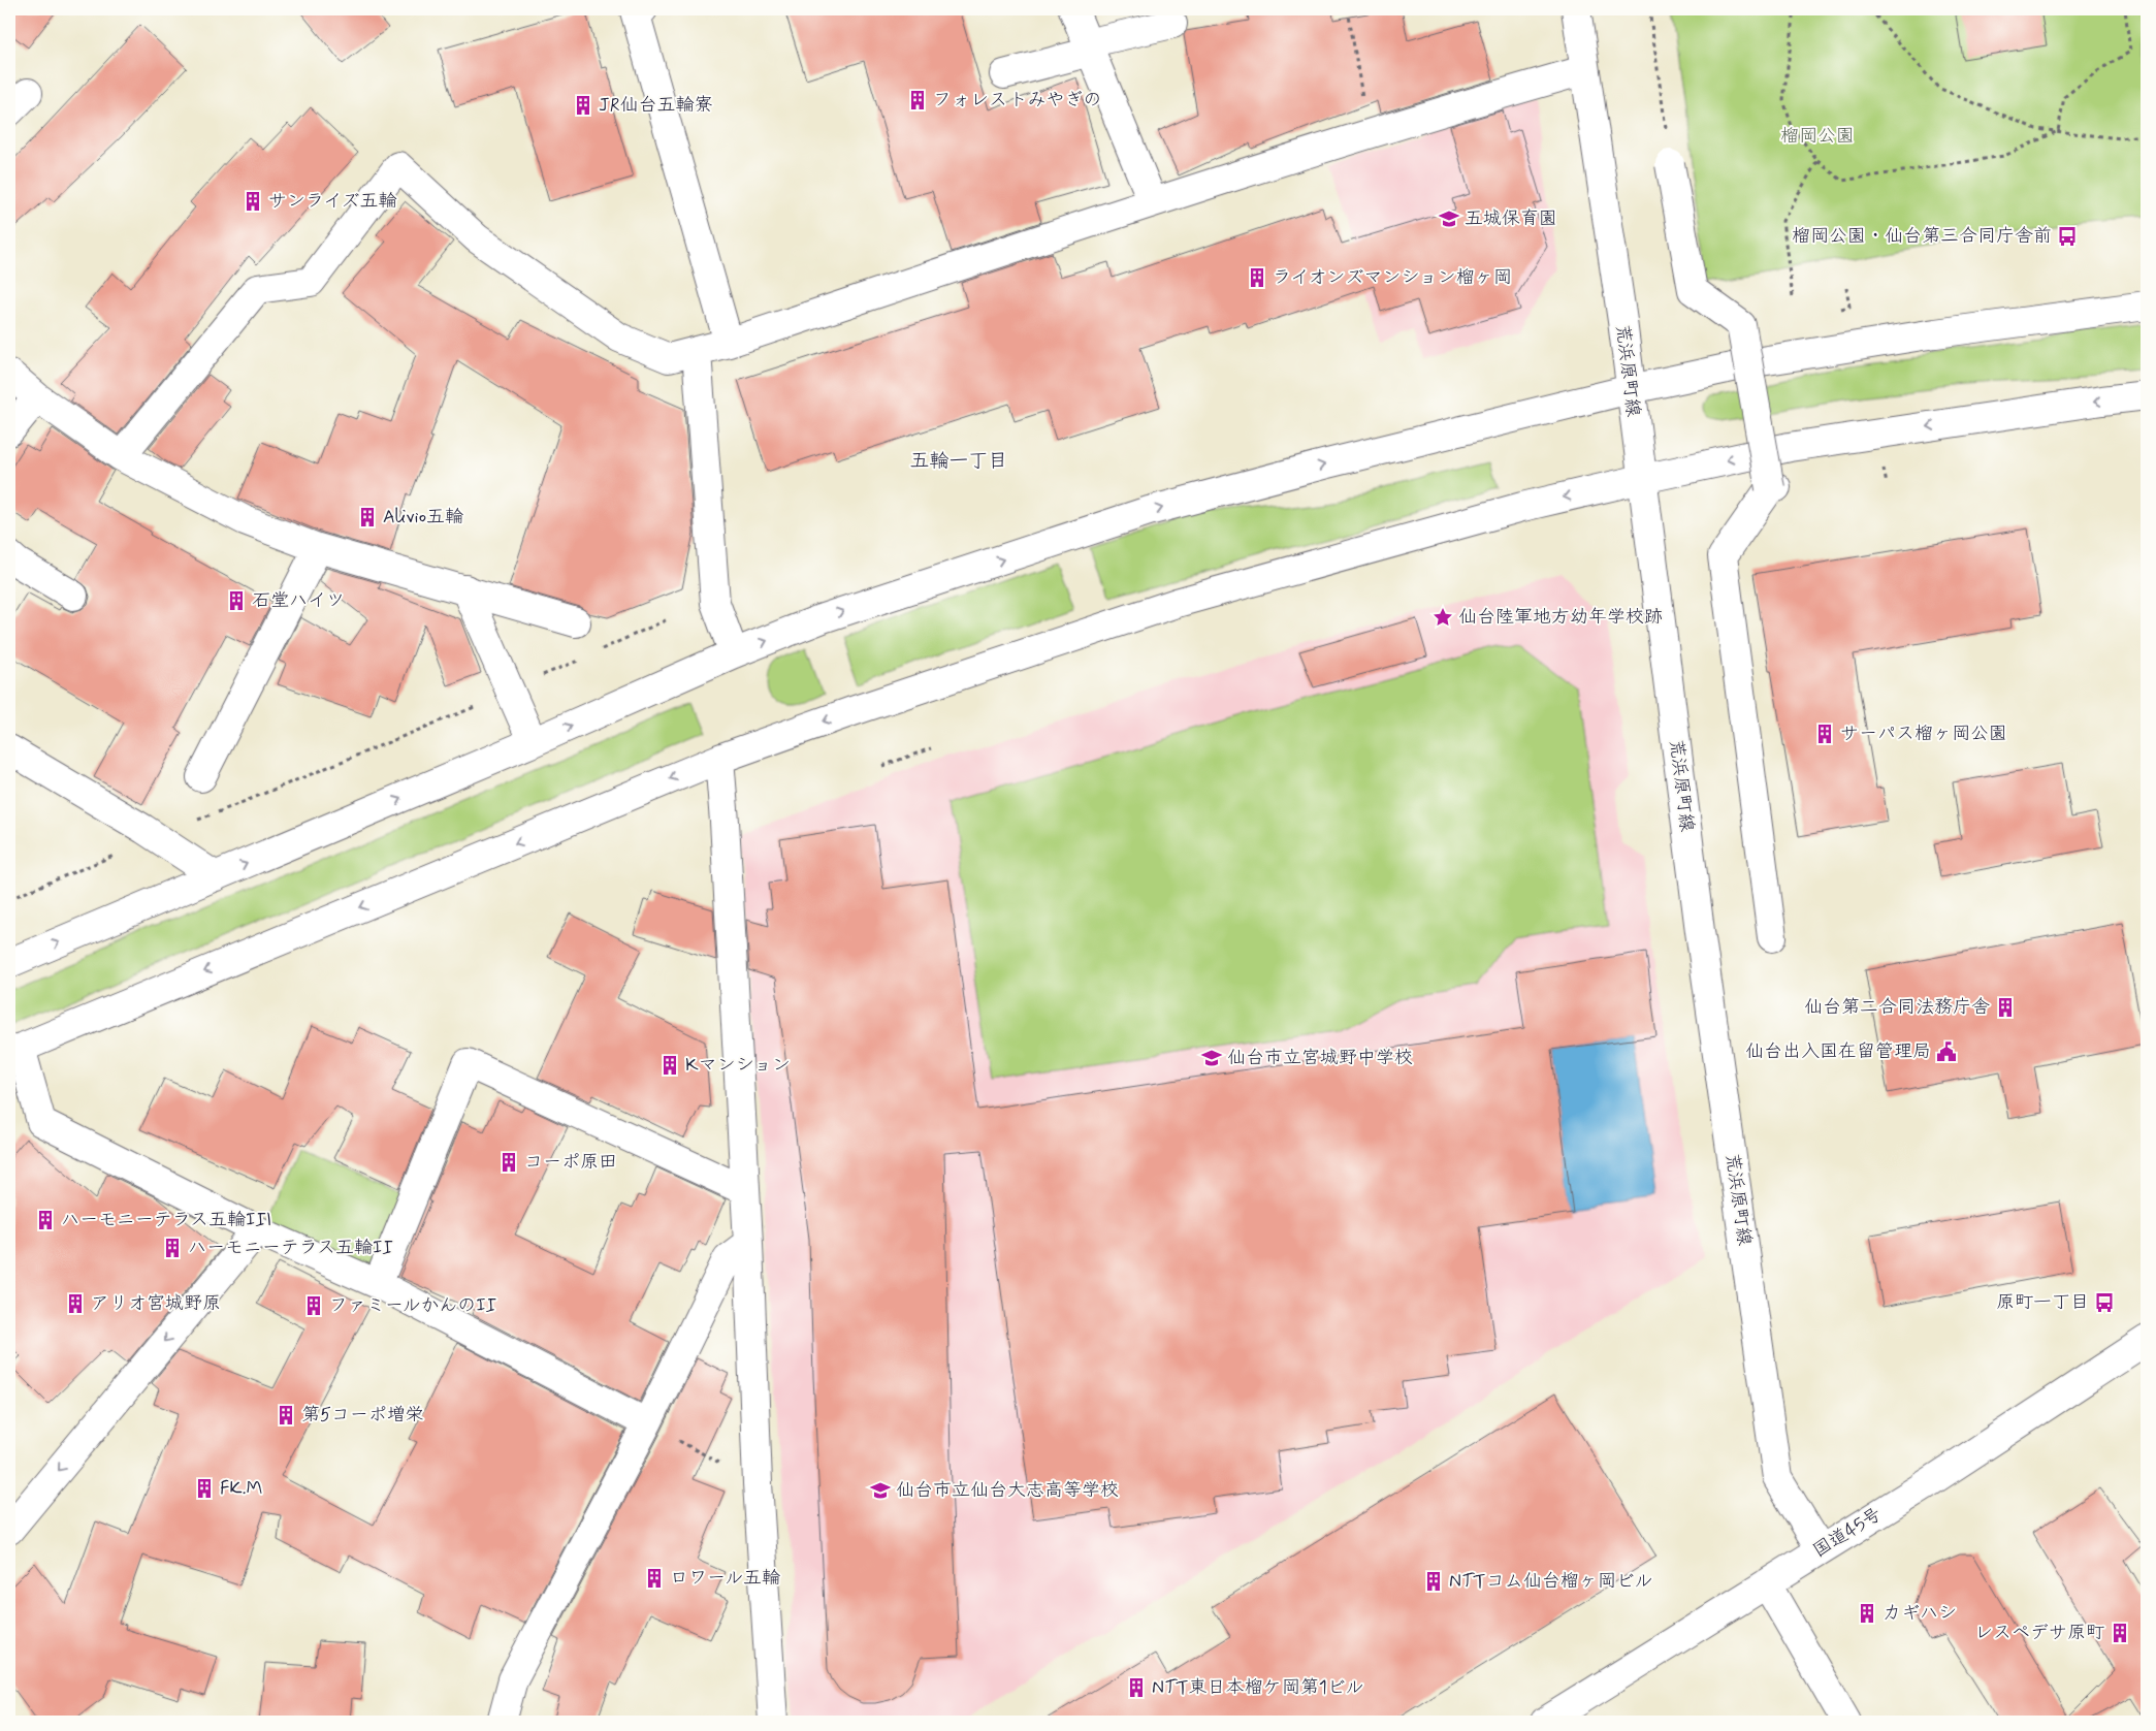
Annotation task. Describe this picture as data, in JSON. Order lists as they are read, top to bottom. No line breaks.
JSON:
{"streets":{"main road":["荒浜原町線","国道45号"]},"crossings":[["荒浜原町線","国道45号"]],"districts":["五輪一丁目"],"parks":["榴岡公園"],"places":{"building":["フォレストみやぎの","JR仙台五輪寮","サンライズ五輪","ライオンズマンション榴ヶ岡","Alivio五輪","石堂ハイツ","サーパス榴ヶ岡公園","仙台第二合同法務庁舎","Kマンション","コーポ原田","ハーモニーテラス五輪III","ハーモニーテラス五輪II","アリオ宮城野原","ファミールかんのII","第5コーポ増栄","FK.M","ロワール五輪","NTTコム仙台榴ヶ岡ビル","カギハシ","レスペデサ原町","NTT東日本榴ケ岡第1ビル"],"school or university":["五城保育園","仙台市立宮城野中学校","仙台市立仙台大志高等学校"],"bus stop":["榴岡公園・仙台第三合同庁舎前","原町一丁目"],"place":["仙台陸軍地方幼年学校跡"],"public building":["仙台出入国在留管理局"]}}
